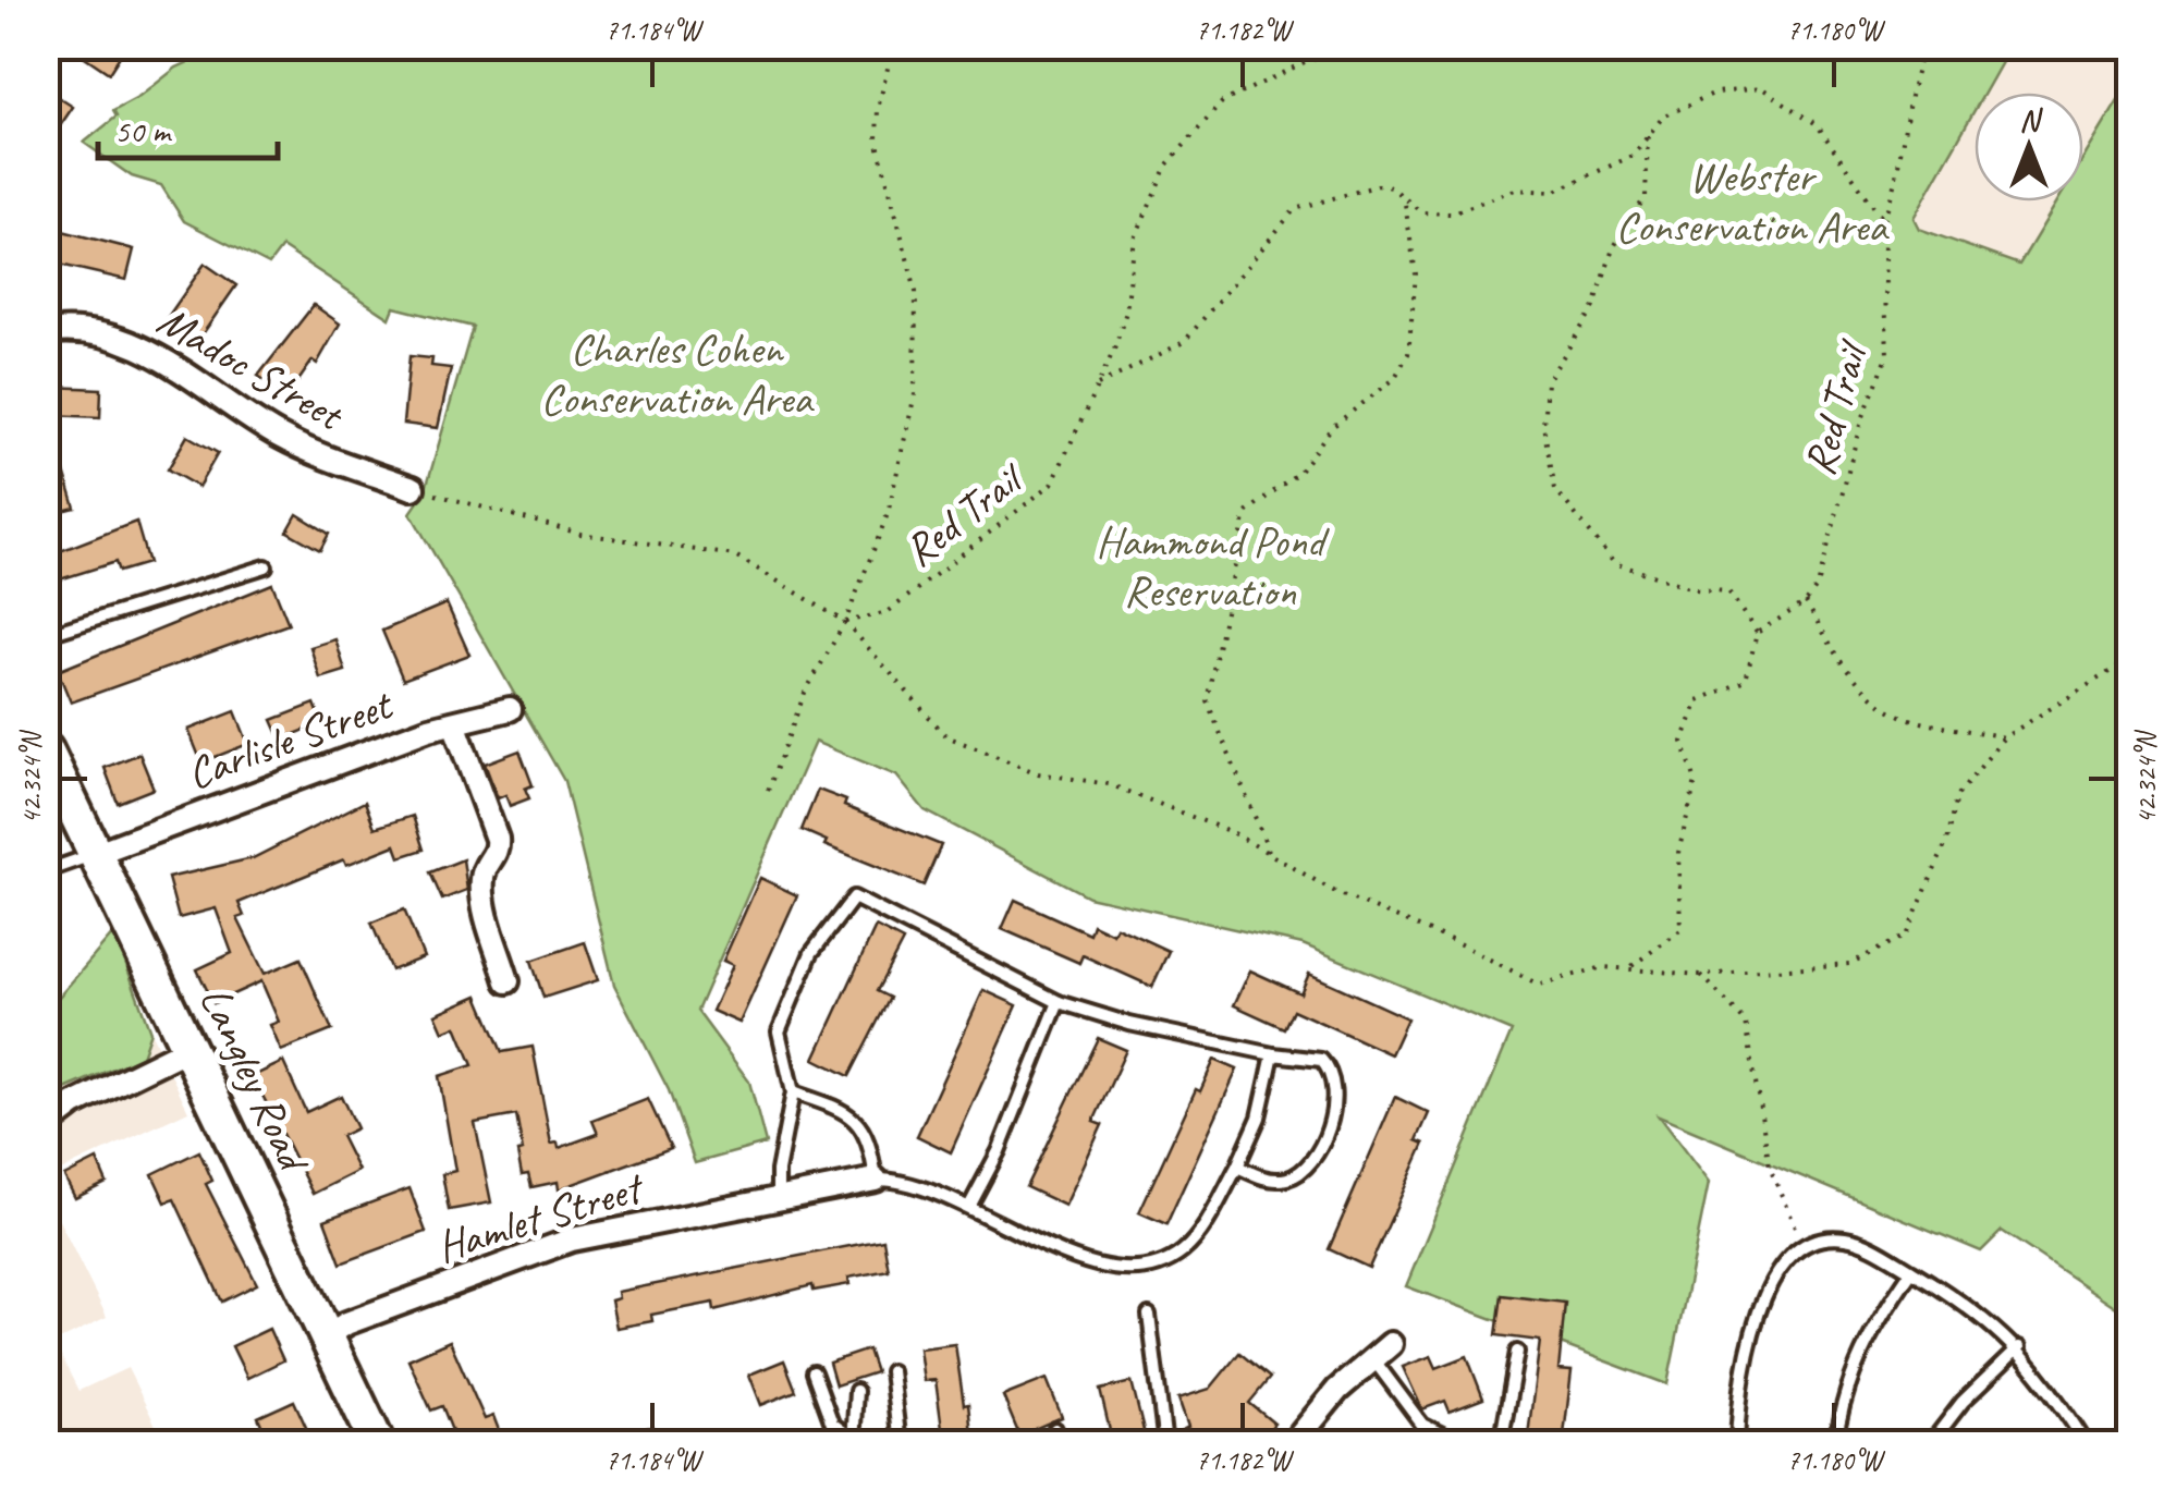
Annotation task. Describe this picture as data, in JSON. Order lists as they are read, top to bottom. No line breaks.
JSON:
{"streets":{"street":["Madoc Street","Carlisle Street","Langley Road","Hamlet Street"],"path":["Red Trail"]},"crossings":[["Carlisle Street","Langley Road"],["Langley Road","Hamlet Street"]],"parks":["Webster Conservation Area","Charles Cohen Conservation Area","Hammond Pond Reservation"],"scale_bar":"50 m","north":"top","coordinates":["71.184°W","71.182°W","71.180°W","42.324°N"]}
